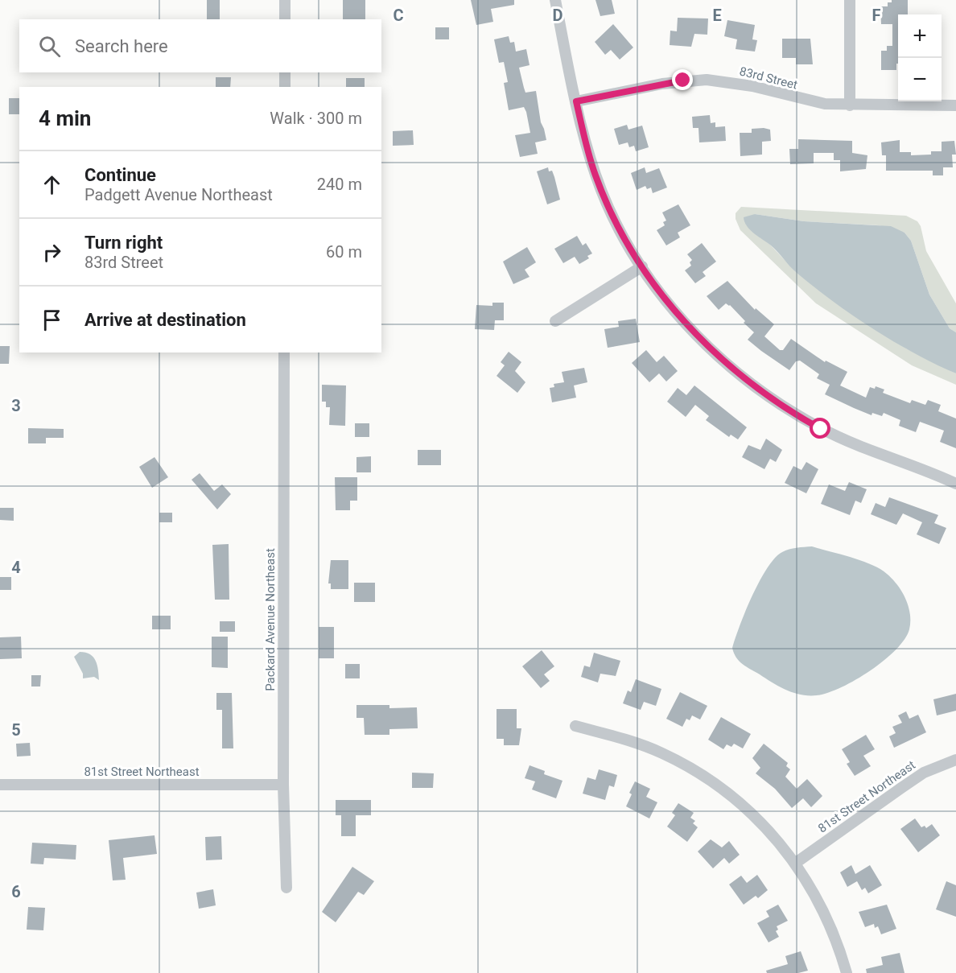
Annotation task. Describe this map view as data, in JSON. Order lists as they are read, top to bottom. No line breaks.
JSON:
{"streets":{"street":["83rd Street","Packard Avenue Northeast","81st Street Northeast"]},"crossings":[["Packard Avenue Northeast","81st Street Northeast"]],"page":{"map_buttons":["+","−"],"search":"Search here","heading":["4 min","Walk · 300 m"],"list":[["Continue","Padgett Avenue Northeast","240 m"],["Turn right","83rd Street","60 m"],"Arrive at destination"]},"grid":{"columns":["C","D","E","F"],"rows":["3","4","5","6"]}}
